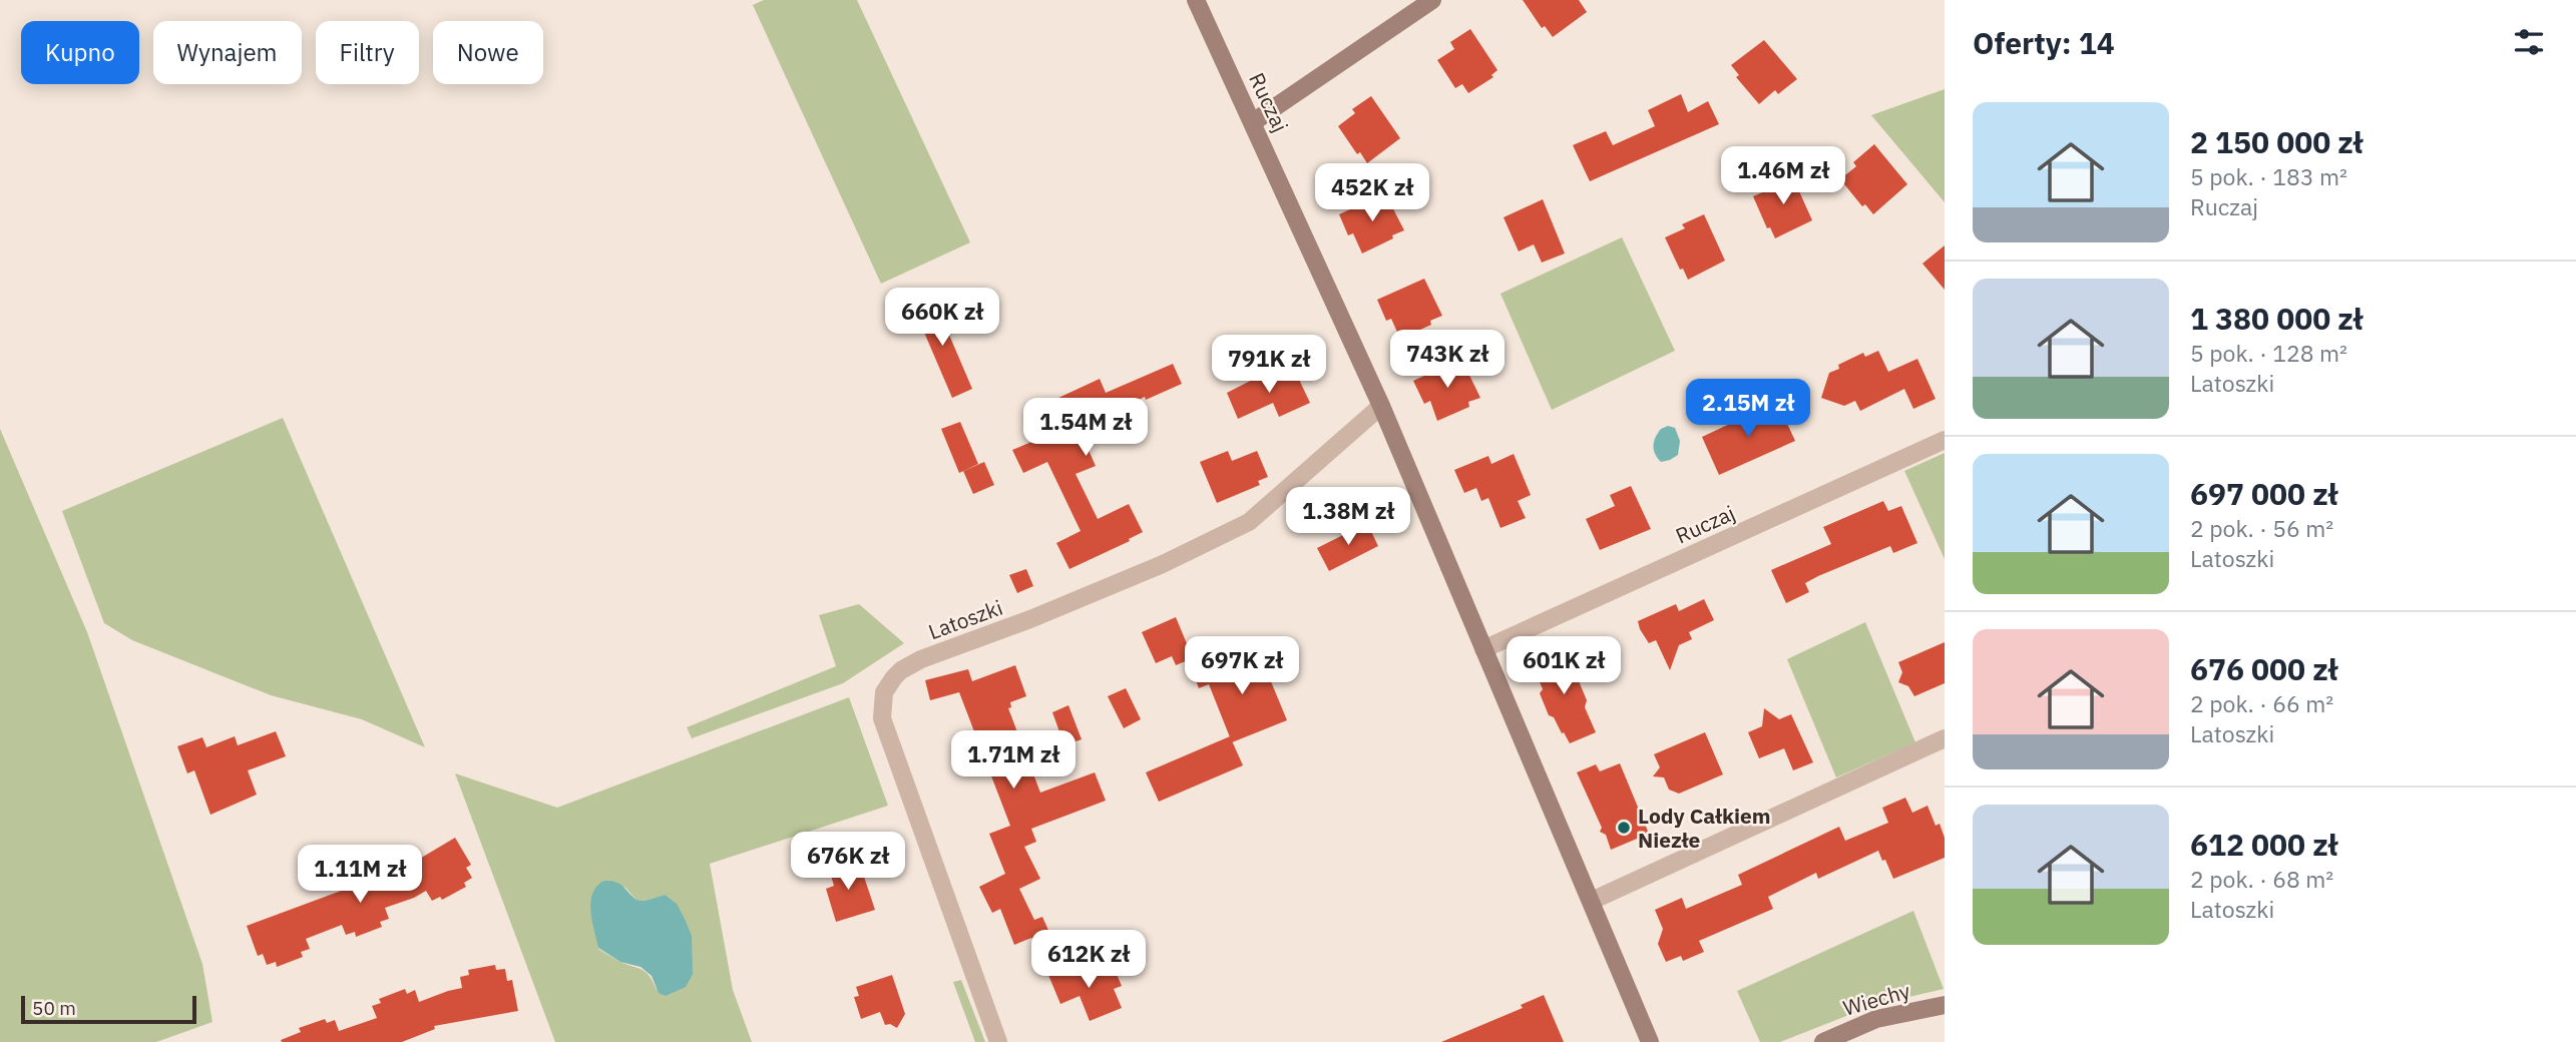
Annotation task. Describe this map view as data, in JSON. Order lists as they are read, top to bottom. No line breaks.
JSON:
{"streets":{"street":["Ruczaj","Latoszki","Wiechy"]},"crossings":[["Ruczaj","Latoszki"]],"places":["Lody Całkiem Niezłe"],"scale_bar":"50 m","page":{"heading":"Oferty: 14","chip":["Kupno","Wynajem","Filtry","Nowe"],"list":[{"name":"2 150 000 zł","note":"5 pok. · 183 m² · Ruczaj"},{"name":"1 380 000 zł","note":"5 pok. · 128 m² · Latoszki"},{"name":"697 000 zł","note":"2 pok. · 56 m² · Latoszki"},{"name":"676 000 zł","note":"2 pok. · 66 m² · Latoszki"},{"name":"612 000 zł","note":"2 pok. · 68 m² · Latoszki"}],"price":["1.46M zł","452K zł","660K zł","743K zł","791K zł","2.15M zł","1.54M zł","1.38M zł","697K zł","601K zł","1.71M zł","676K zł","1.11M zł","612K zł"],"scale":"50 m"}}
